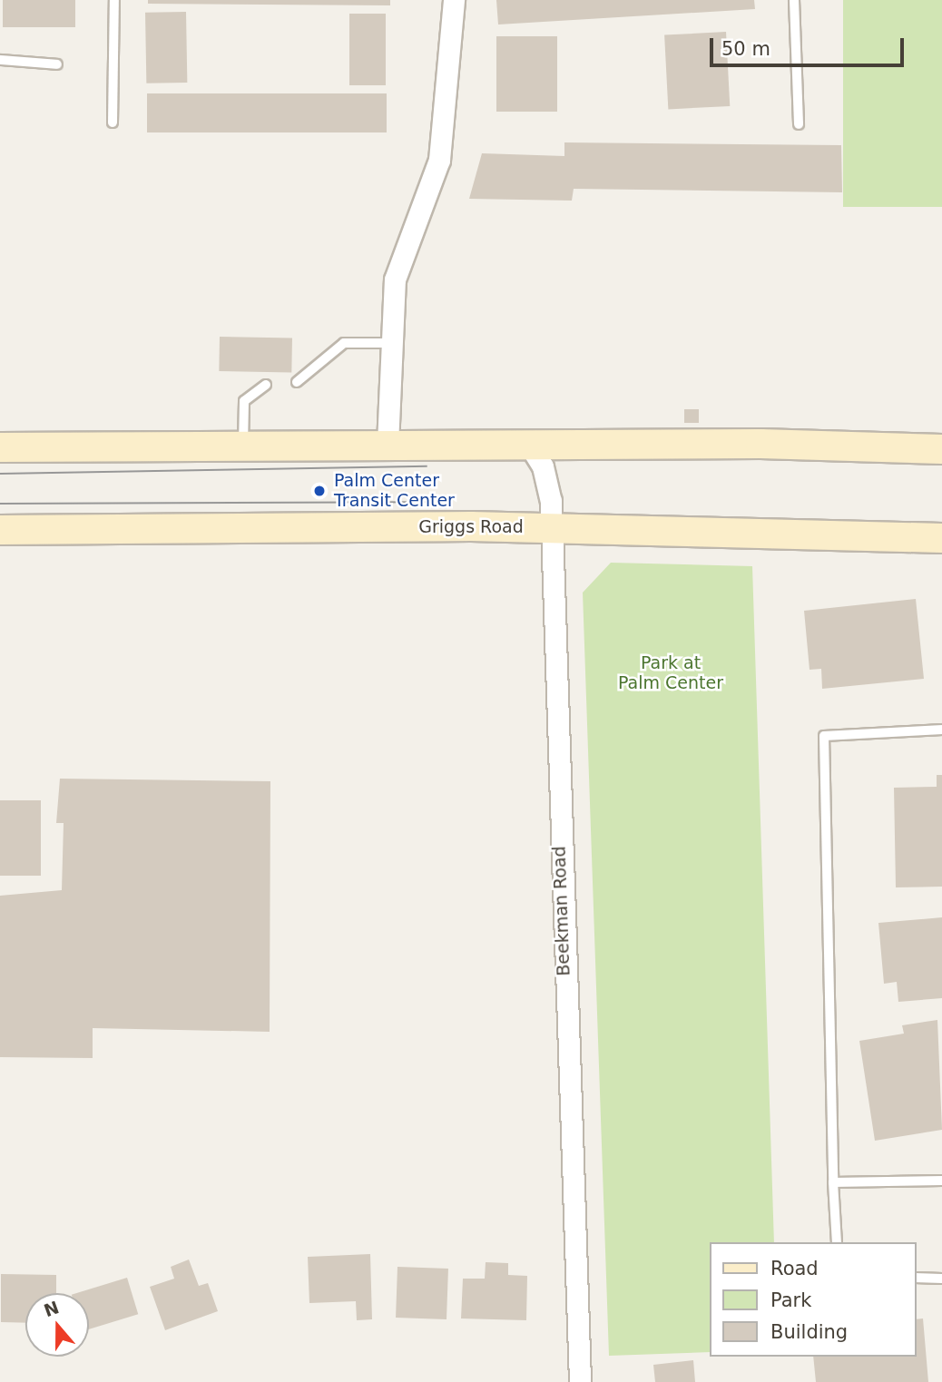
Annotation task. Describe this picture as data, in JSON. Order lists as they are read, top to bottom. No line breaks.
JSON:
{"streets":{"main road":["Griggs Road"],"street":["Beekman Road"]},"crossings":[["Griggs Road","Beekman Road"]],"parks":["Park at Palm Center"],"places":["Palm Center Transit Center"],"legend":["Road","Park","Building"],"scale_bar":"50 m","north":"top"}
